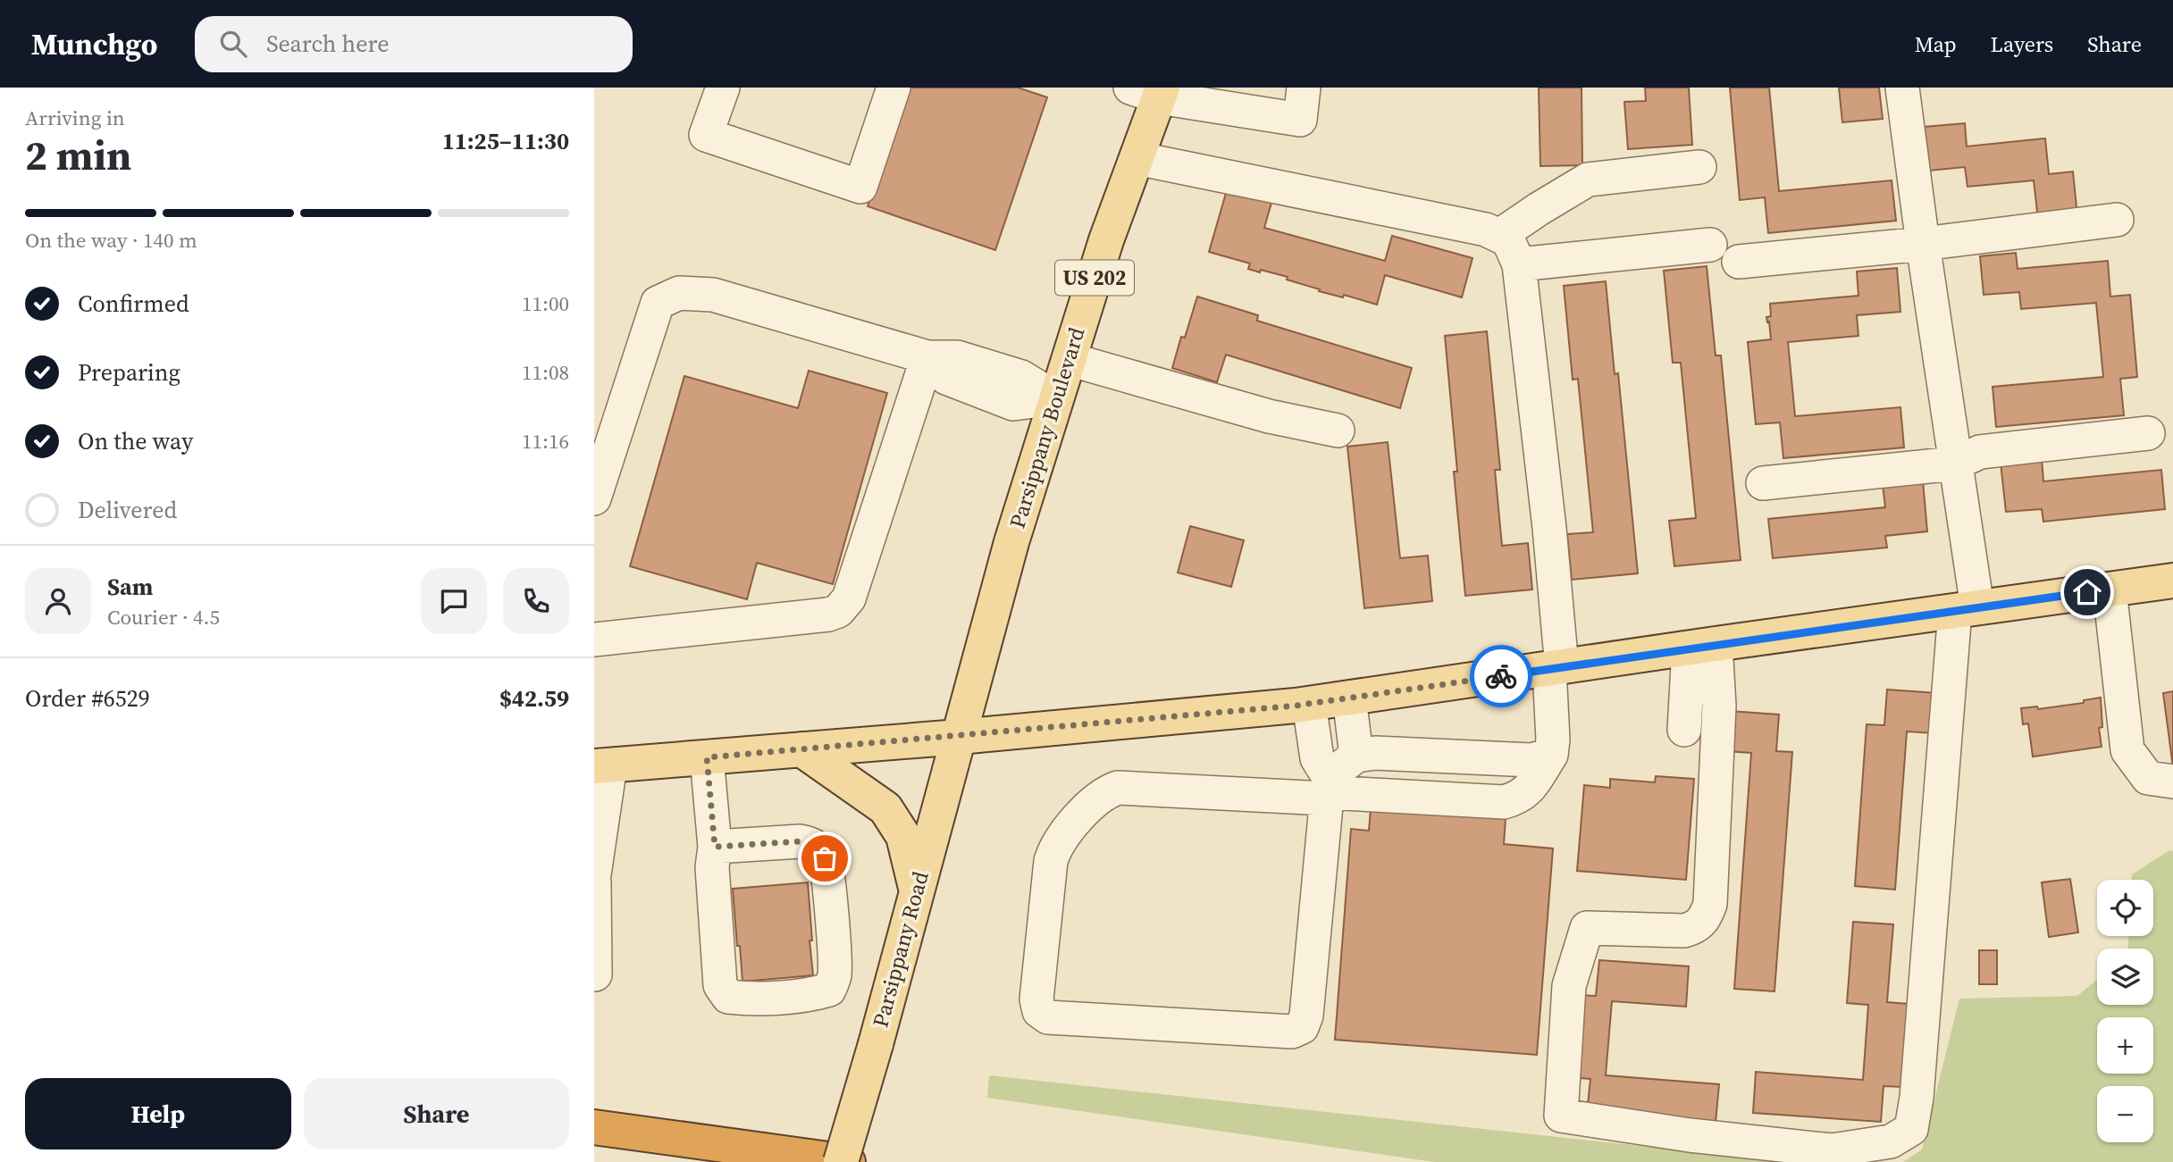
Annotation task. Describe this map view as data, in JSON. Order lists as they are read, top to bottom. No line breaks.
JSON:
{"streets":{"main road":["US 202","Parsippany Boulevard","Parsippany Road"]},"crossings":[["Parsippany Boulevard","Parsippany Road"]],"page":{"header":"Munchgo","search":"Search here","nav":["Map","Layers","Share"],"heading":["2 min","Arriving in","11:25–11:30"],"panel":["Sam","Courier · 4.5","Order #6529","$42.59"],"bar":"On the way · 140 m","list":[["Confirmed","11:00"],["Preparing","11:08"],["On the way","11:16"],"Delivered"],"map_buttons":["+","−"],"buttons":["Help","Share"]}}
